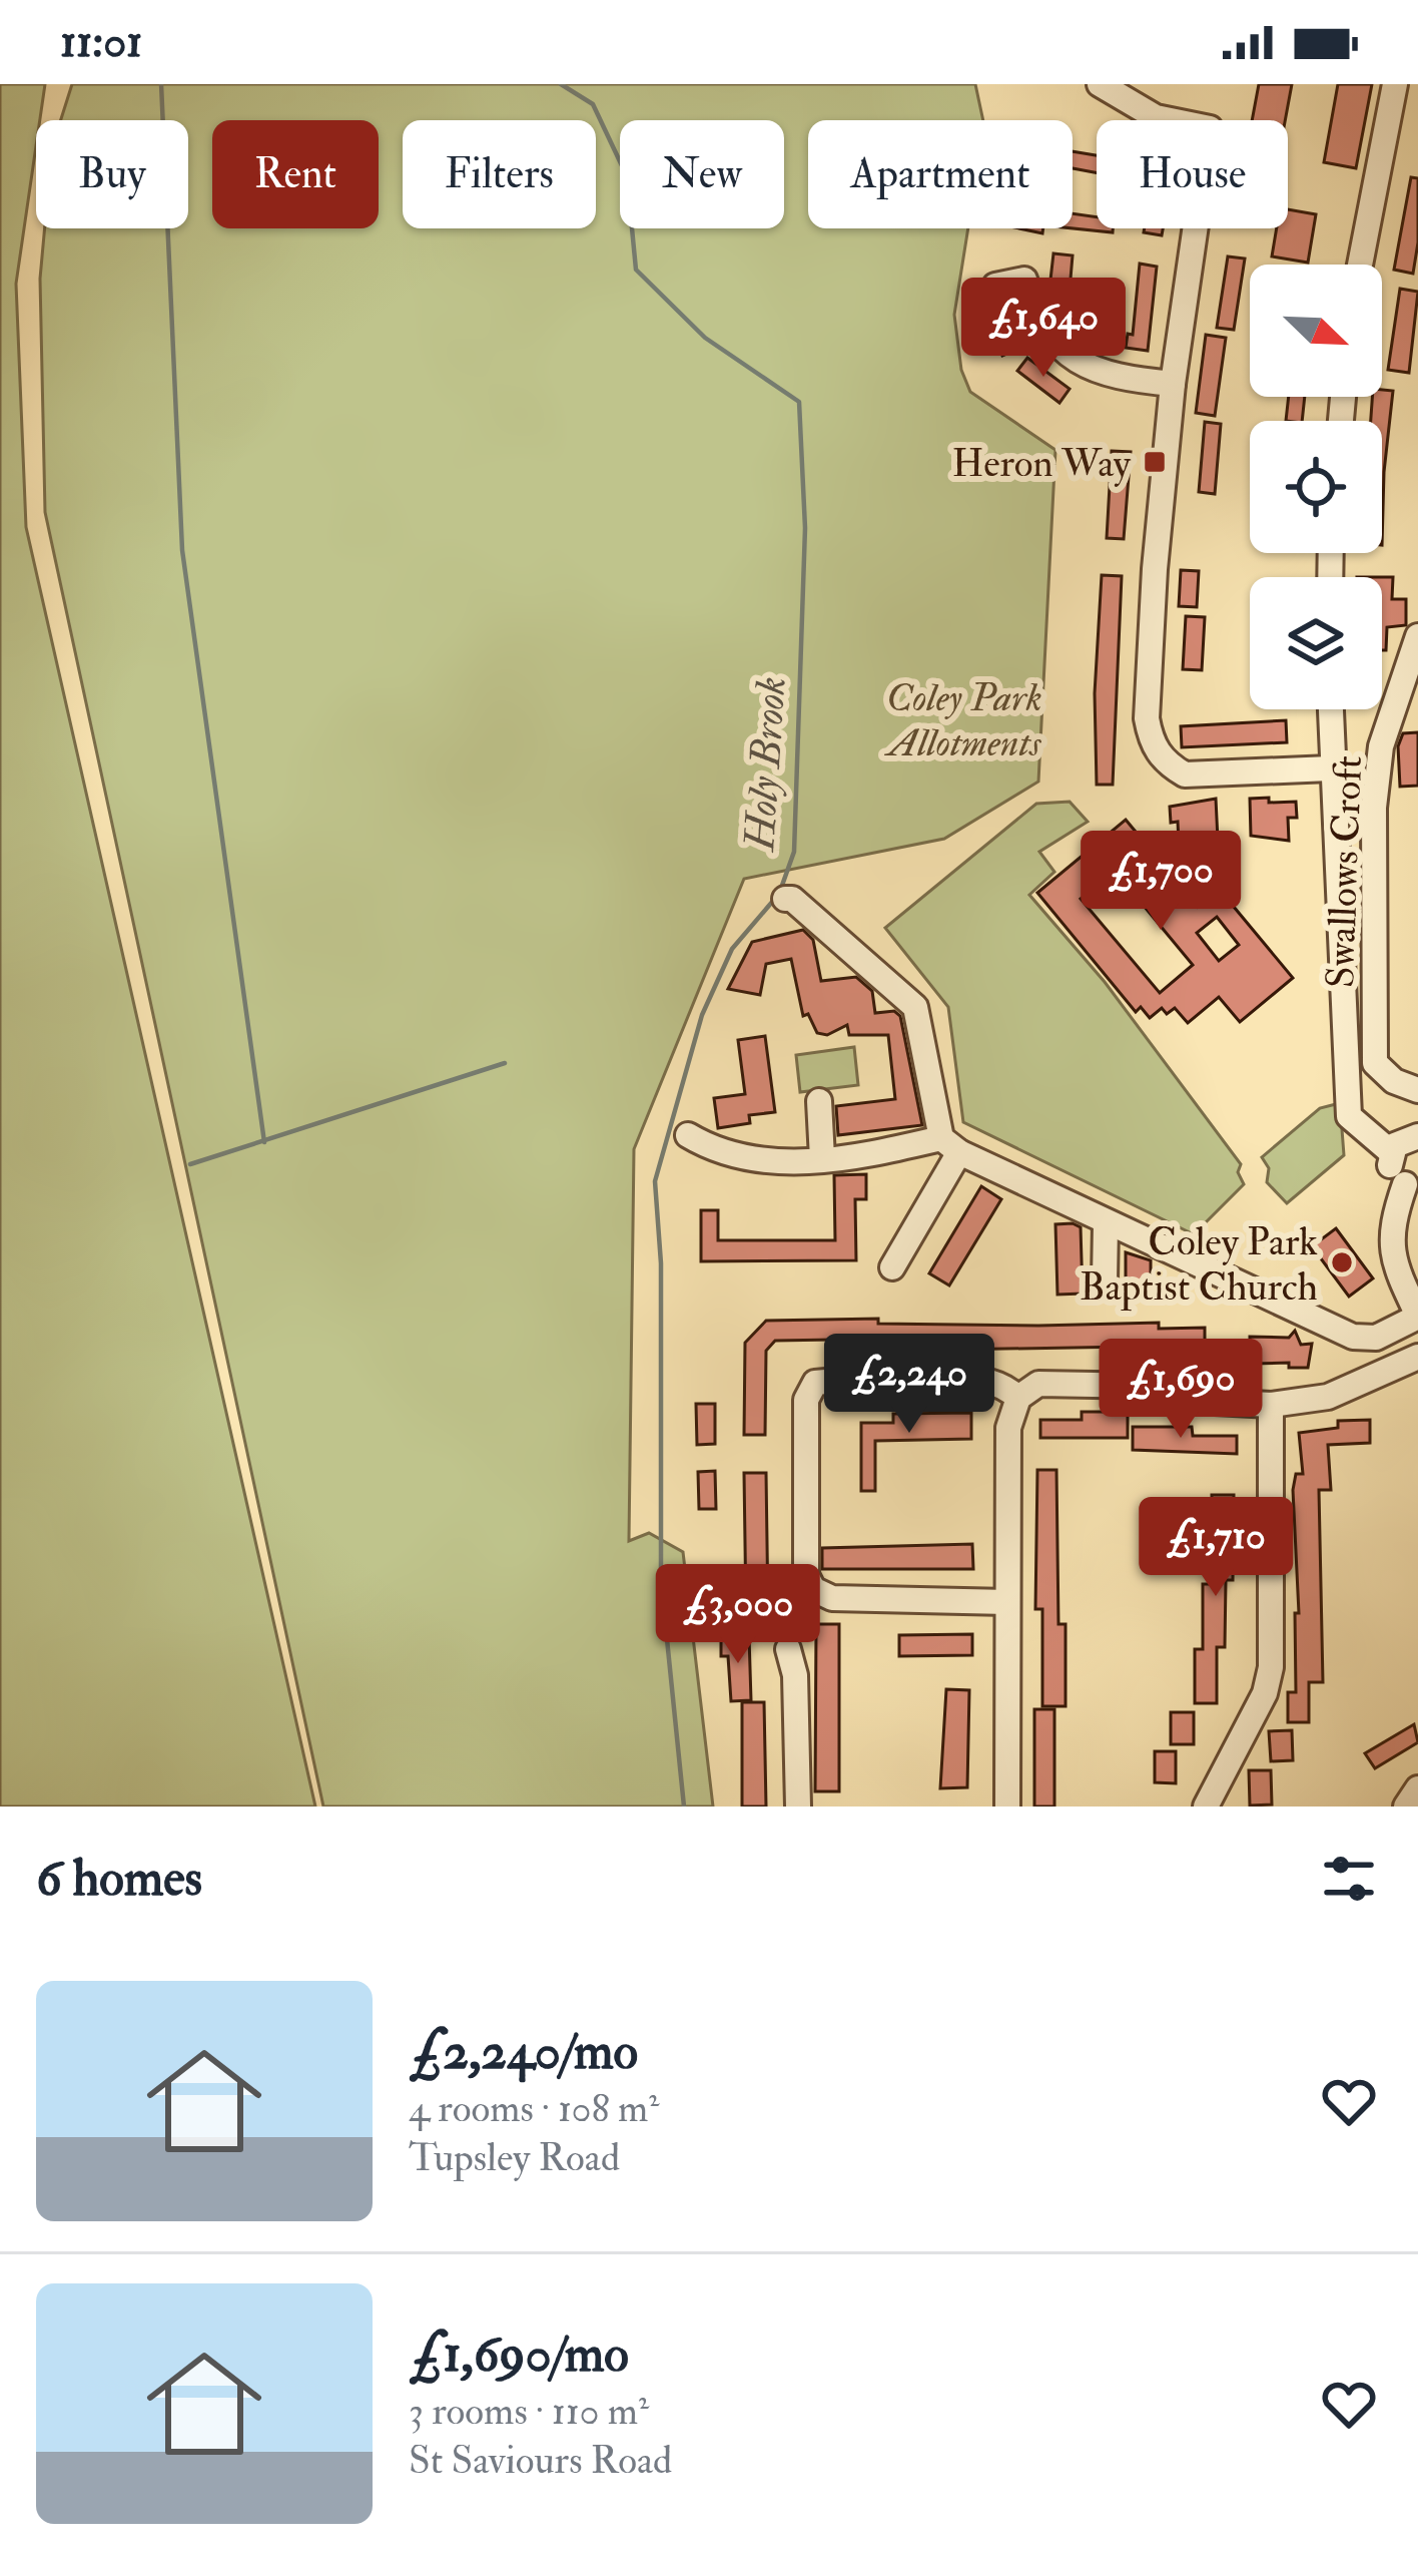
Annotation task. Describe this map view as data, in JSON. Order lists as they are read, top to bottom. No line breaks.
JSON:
{"streets":{"street":["Swallows Croft"]},"water":["Holy Brook"],"parks":["Coley Park Allotments"],"places":{"transit":["Heron Way"],"other":["Coley Park Baptist Church"]},"north":"bottom right","page":{"status":"11:01","chip":["Buy","Rent","Filters","New","Apartment","House"],"price":["£1,640","£1,700","£2,240","£1,690","£1,710","£3,000"],"heading":"6 homes","list":[{"name":"£2,240/mo","note":"4 rooms · 108 m² · Tupsley Road"},{"name":"£1,690/mo","note":"3 rooms · 110 m² · St Saviours Road"}]}}
